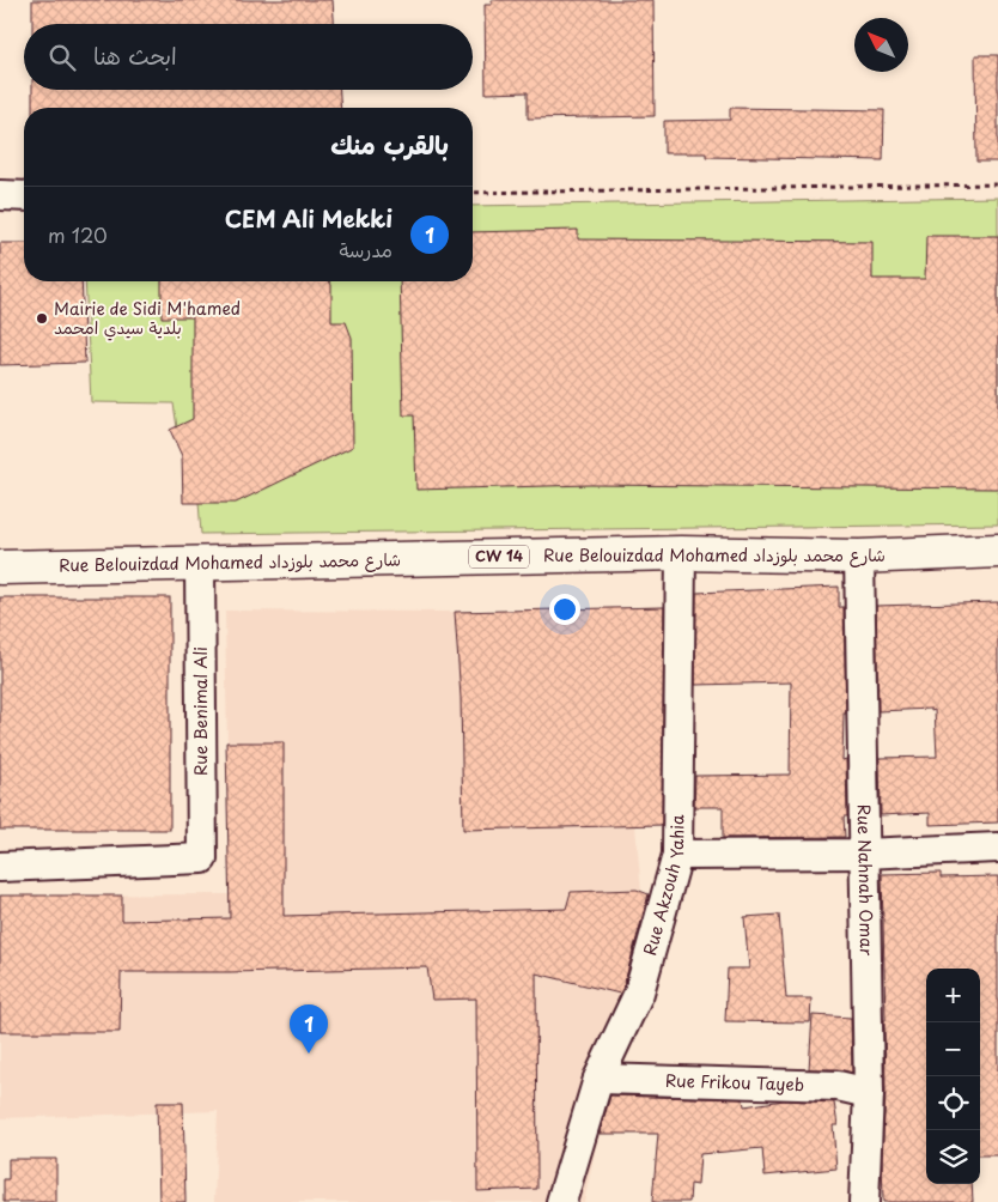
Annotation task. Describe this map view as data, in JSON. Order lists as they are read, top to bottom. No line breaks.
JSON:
{"streets":{"main road":["Rue Belouizdad Mohamed شارع محمد بلوزداد","CW 14"],"street":["Rue Benimal Ali","Rue Nahnah Omar","Rue Akzouh Yahia","Rue Frikou Tayeb"]},"crossings":[["Rue Belouizdad Mohamed شارع محمد بلوزداد","Rue Benimal Ali"],["Rue Belouizdad Mohamed شارع محمد بلوزداد","Rue Nahnah Omar"],["Rue Belouizdad Mohamed شارع محمد بلوزداد","Rue Akzouh Yahia"],["Rue Nahnah Omar","Rue Frikou Tayeb"],["Rue Akzouh Yahia","Rue Frikou Tayeb"]],"places":["Mairie de Sidi M'hamed بلدية سيدي امحمد"],"north":"top left","page":{"search":"ابحث هنا","heading":"بالقرب منك","list":[{"mark":"1","name":"CEM Ali Mekki","note":"مدرسة","value":"120 m"}],"map_buttons":["+","−"],"pins":"1"}}
